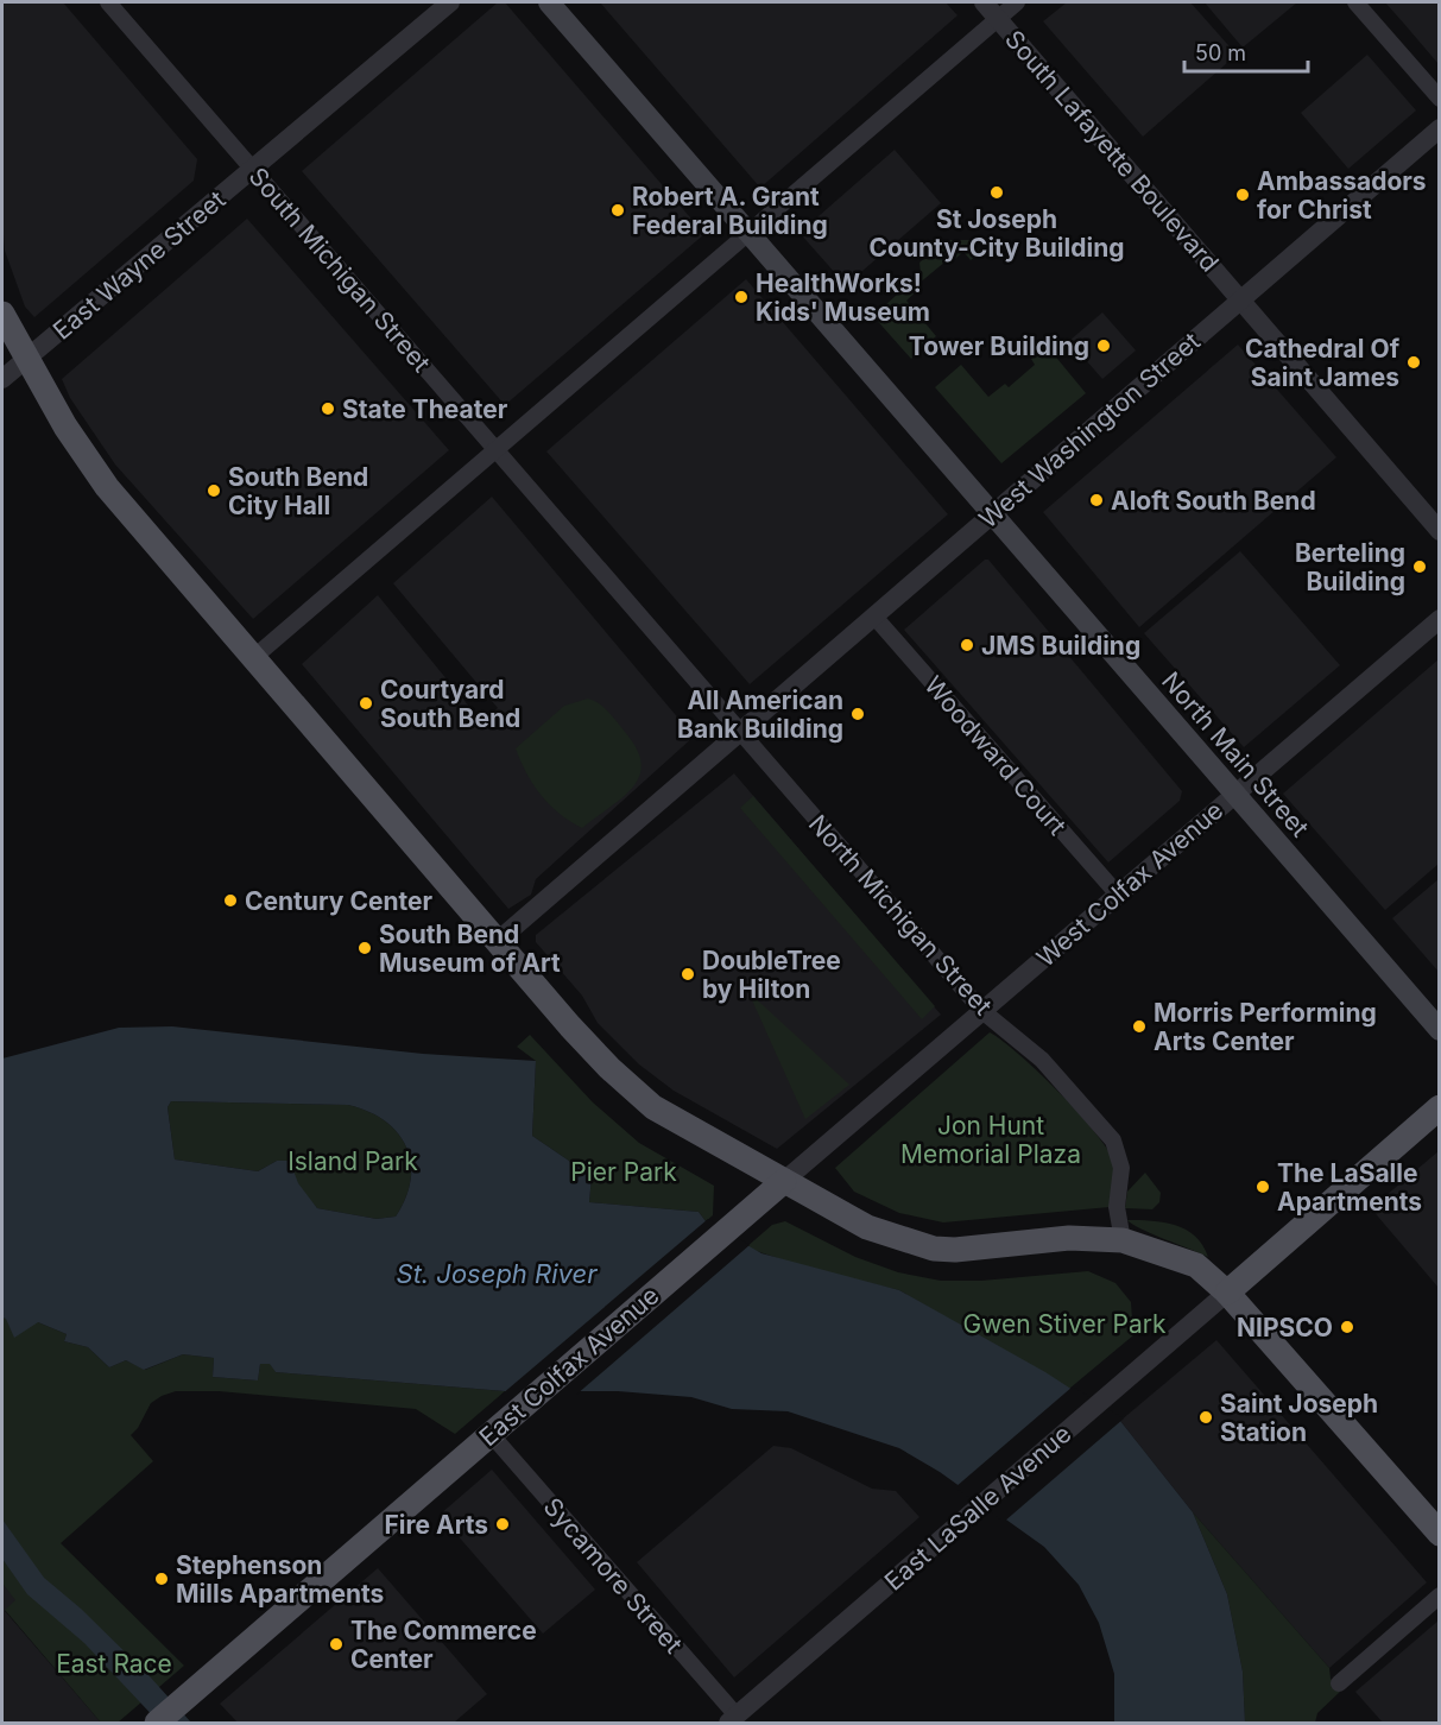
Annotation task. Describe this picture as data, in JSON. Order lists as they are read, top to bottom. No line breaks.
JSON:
{"streets":{"main road":["North Main Street","East Colfax Avenue"],"street":["South Lafayette Boulevard","East Wayne Street","South Michigan Street","West Washington Street","Woodward Court","West Colfax Avenue","North Michigan Street","East LaSalle Avenue","Sycamore Street"]},"crossings":[["South Lafayette Boulevard","West Washington Street"],["East Wayne Street","South Michigan Street"],["South Michigan Street","West Washington Street"],["South Michigan Street","North Michigan Street"],["West Washington Street","North Main Street"],["West Washington Street","Woodward Court"],["West Washington Street","North Michigan Street"],["North Main Street","West Colfax Avenue"],["Woodward Court","West Colfax Avenue"],["West Colfax Avenue","North Michigan Street"],["West Colfax Avenue","East Colfax Avenue"],["North Michigan Street","East Colfax Avenue"],["East Colfax Avenue","Sycamore Street"],["East LaSalle Avenue","Sycamore Street"]],"water":["St. Joseph River"],"parks":["Jon Hunt Memorial Plaza","Island Park","Pier Park","Gwen Stiver Park","East Race"],"places":["St Joseph County-City Building","Ambassadors for Christ","Robert A. Grant Federal Building","HealthWorks! Kids' Museum","Tower Building","Cathedral Of Saint James","State Theater","South Bend City Hall","Aloft South Bend","Berteling Building","JMS Building","Courtyard South Bend","All American Bank Building","Century Center","South Bend Museum of Art","DoubleTree by Hilton","Morris Performing Arts Center","The LaSalle Apartments","NIPSCO","Saint Joseph Station","Fire Arts","Stephenson Mills Apartments","The Commerce Center"],"scale_bar":"50 m"}
